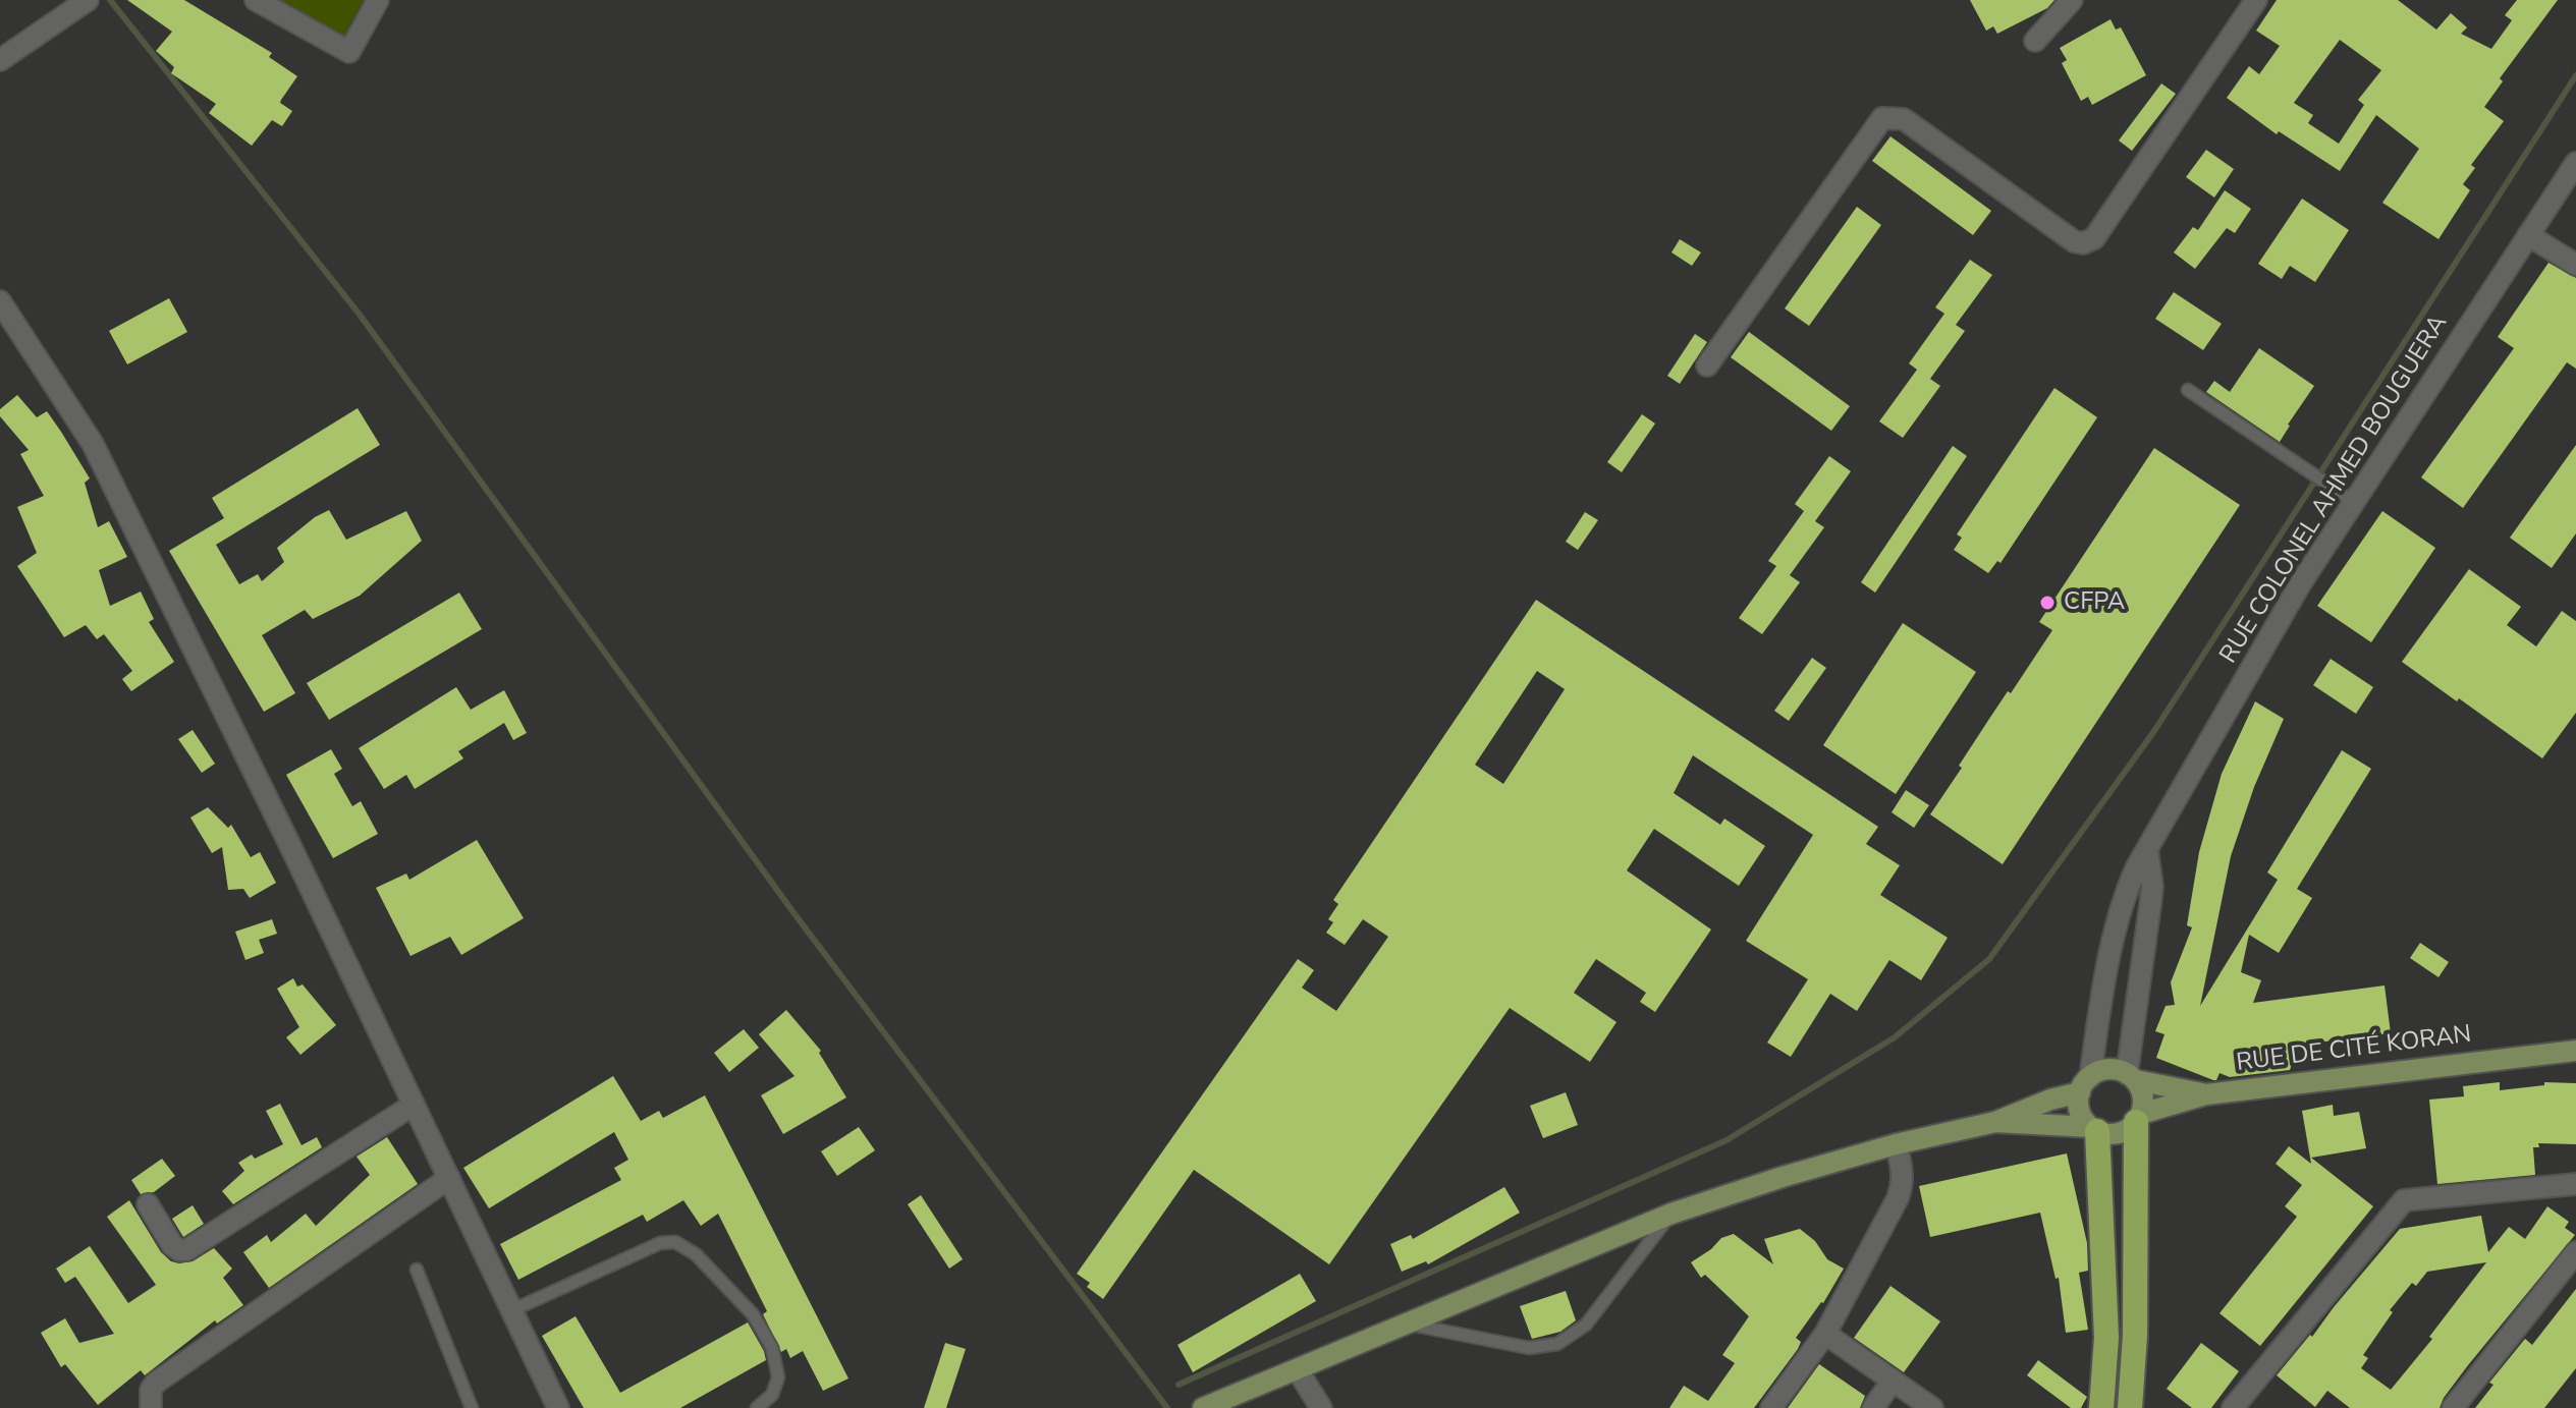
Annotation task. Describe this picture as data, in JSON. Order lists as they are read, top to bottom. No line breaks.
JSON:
{"streets":{"main road":["RUE DE CITÉ KORAN"],"street":["RUE COLONEL AHMED BOUGUERA"]},"crossings":[["RUE COLONEL AHMED BOUGUERA","RUE DE CITÉ KORAN"]],"places":["CFPA"]}
